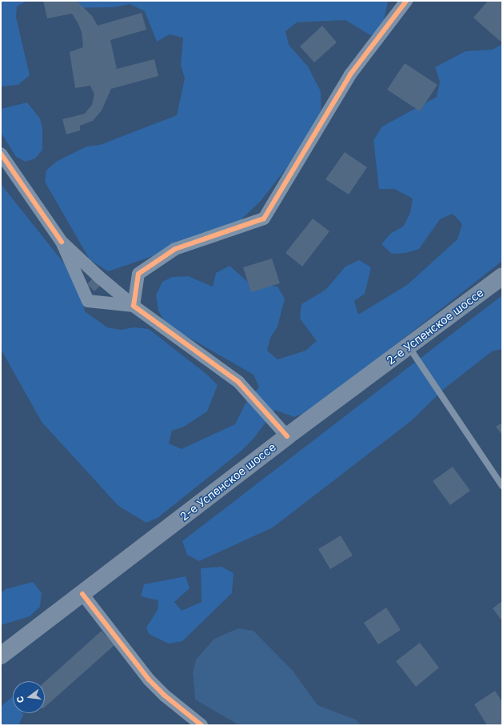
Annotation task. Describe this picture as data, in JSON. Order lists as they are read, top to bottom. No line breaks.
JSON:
{"streets":{"main road":["2-е Успенское шоссе"]},"north":"left"}
